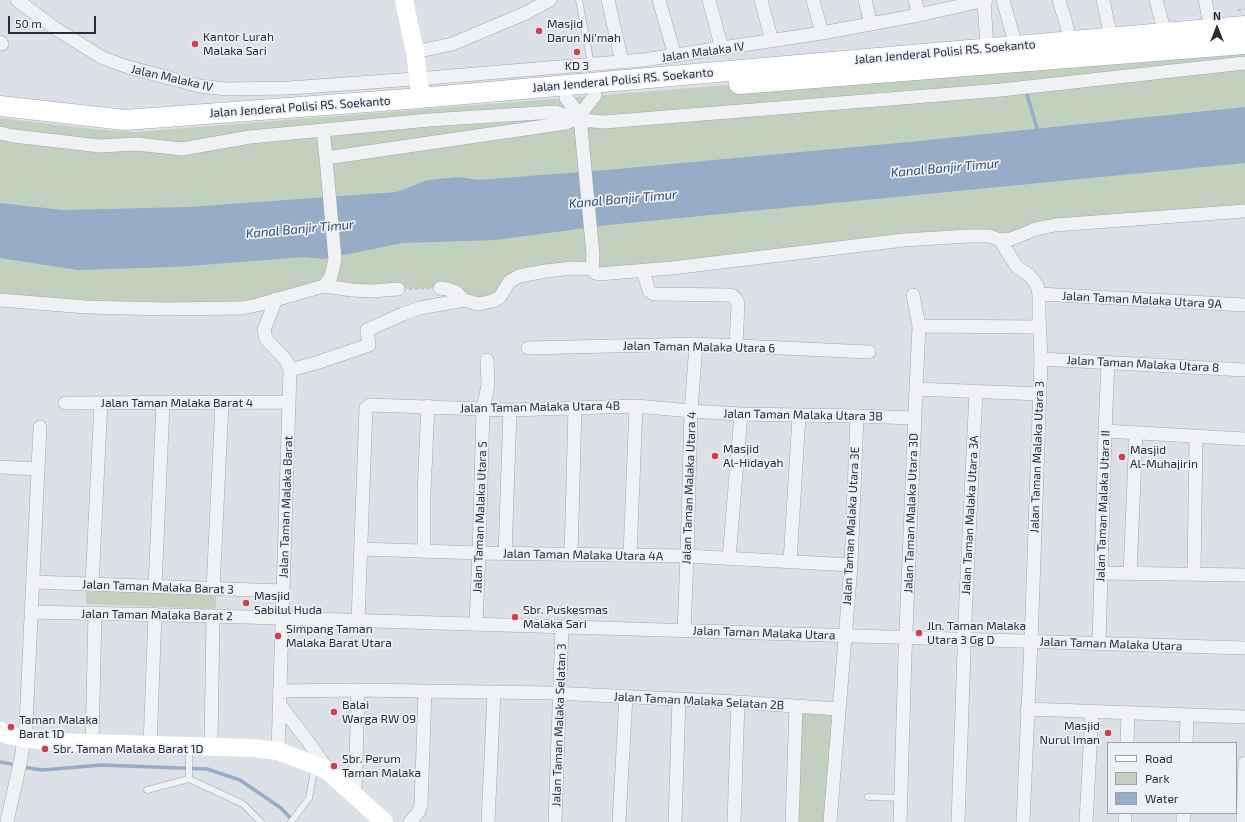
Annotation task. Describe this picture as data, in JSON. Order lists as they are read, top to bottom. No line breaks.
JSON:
{"streets":{"main road":["Jalan Jenderal Polisi RS. Soekanto"],"street":["Jalan Malaka IV","Jalan Taman Malaka Utara 9A","Jalan Taman Malaka Utara 6","Jalan Taman Malaka Utara 8","Jalan Taman Malaka Barat 4","Jalan Taman Malaka Utara 4B","Jalan Taman Malaka Utara 3B","Jalan Taman Malaka Utara 3","Jalan Taman Malaka Utara 4","Jalan Taman Malaka Utara II","Jalan Taman Malaka Barat","Jalan Taman Malaka Utara 3D","Jalan Taman Malaka Utara 3A","Jalan Taman Malaka Utara 5","Jalan Taman Malaka Utara 3E","Jalan Taman Malaka Utara 4A","Jalan Taman Malaka Barat 3","Jalan Taman Malaka Barat 2","Jalan Taman Malaka Utara","Jalan Taman Malaka Selatan 2B","Jalan Taman Malaka Selatan 3"]},"crossings":[["Jalan Malaka IV","Jalan Jenderal Polisi RS. Soekanto"],["Jalan Taman Malaka Utara 9A","Jalan Taman Malaka Utara 3"],["Jalan Taman Malaka Utara 6","Jalan Taman Malaka Utara 4"],["Jalan Taman Malaka Utara 8","Jalan Taman Malaka Utara 3"],["Jalan Taman Malaka Utara 8","Jalan Taman Malaka Utara II"],["Jalan Taman Malaka Barat 4","Jalan Taman Malaka Barat"],["Jalan Taman Malaka Utara 4B","Jalan Taman Malaka Utara 3B"],["Jalan Taman Malaka Utara 4B","Jalan Taman Malaka Utara 4"],["Jalan Taman Malaka Utara 4B","Jalan Taman Malaka Utara 5"],["Jalan Taman Malaka Utara 4B","Jalan Taman Malaka Utara 4A"],["Jalan Taman Malaka Utara 3B","Jalan Taman Malaka Utara 4"],["Jalan Taman Malaka Utara 3B","Jalan Taman Malaka Utara 3D"],["Jalan Taman Malaka Utara 3B","Jalan Taman Malaka Utara 3E"],["Jalan Taman Malaka Utara 3","Jalan Taman Malaka Utara"],["Jalan Taman Malaka Utara 4","Jalan Taman Malaka Utara 4A"],["Jalan Taman Malaka Utara 4","Jalan Taman Malaka Utara"],["Jalan Taman Malaka Utara II","Jalan Taman Malaka Utara"],["Jalan Taman Malaka Barat","Jalan Taman Malaka Barat 3"],["Jalan Taman Malaka Barat","Jalan Taman Malaka Barat 2"],["Jalan Taman Malaka Barat","Jalan Taman Malaka Utara"],["Jalan Taman Malaka Barat","Jalan Taman Malaka Selatan 2B"],["Jalan Taman Malaka Utara 3D","Jalan Taman Malaka Utara"],["Jalan Taman Malaka Utara 3A","Jalan Taman Malaka Utara"],["Jalan Taman Malaka Utara 5","Jalan Taman Malaka Utara 4A"],["Jalan Taman Malaka Utara 5","Jalan Taman Malaka Utara"],["Jalan Taman Malaka Utara 3E","Jalan Taman Malaka Utara"],["Jalan Taman Malaka Utara 3E","Jalan Taman Malaka Selatan 2B"],["Jalan Taman Malaka Barat 2","Jalan Taman Malaka Utara"],["Jalan Taman Malaka Utara","Jalan Taman Malaka Selatan 3"],["Jalan Taman Malaka Selatan 2B","Jalan Taman Malaka Selatan 3"]],"water":["Kanal Banjir Timur"],"places":["Masjid Darun Ni'mah","Kantor Lurah Malaka Sari","KD 3","Masjid Al-Hidayah","Masjid Al-Muhajirin","Masjid Sabilul Huda","Sbr. Puskesmas Malaka Sari","Jln. Taman Malaka Utara 3 Gg D","Simpang Taman Malaka Barat Utara","Balai Warga RW 09","Taman Malaka Barat 1D","Masjid Nurul Iman","Sbr. Taman Malaka Barat 1D","Sbr. Perum Taman Malaka"],"legend":["Road","Park","Water"],"scale_bar":"50 m","north":"top"}
